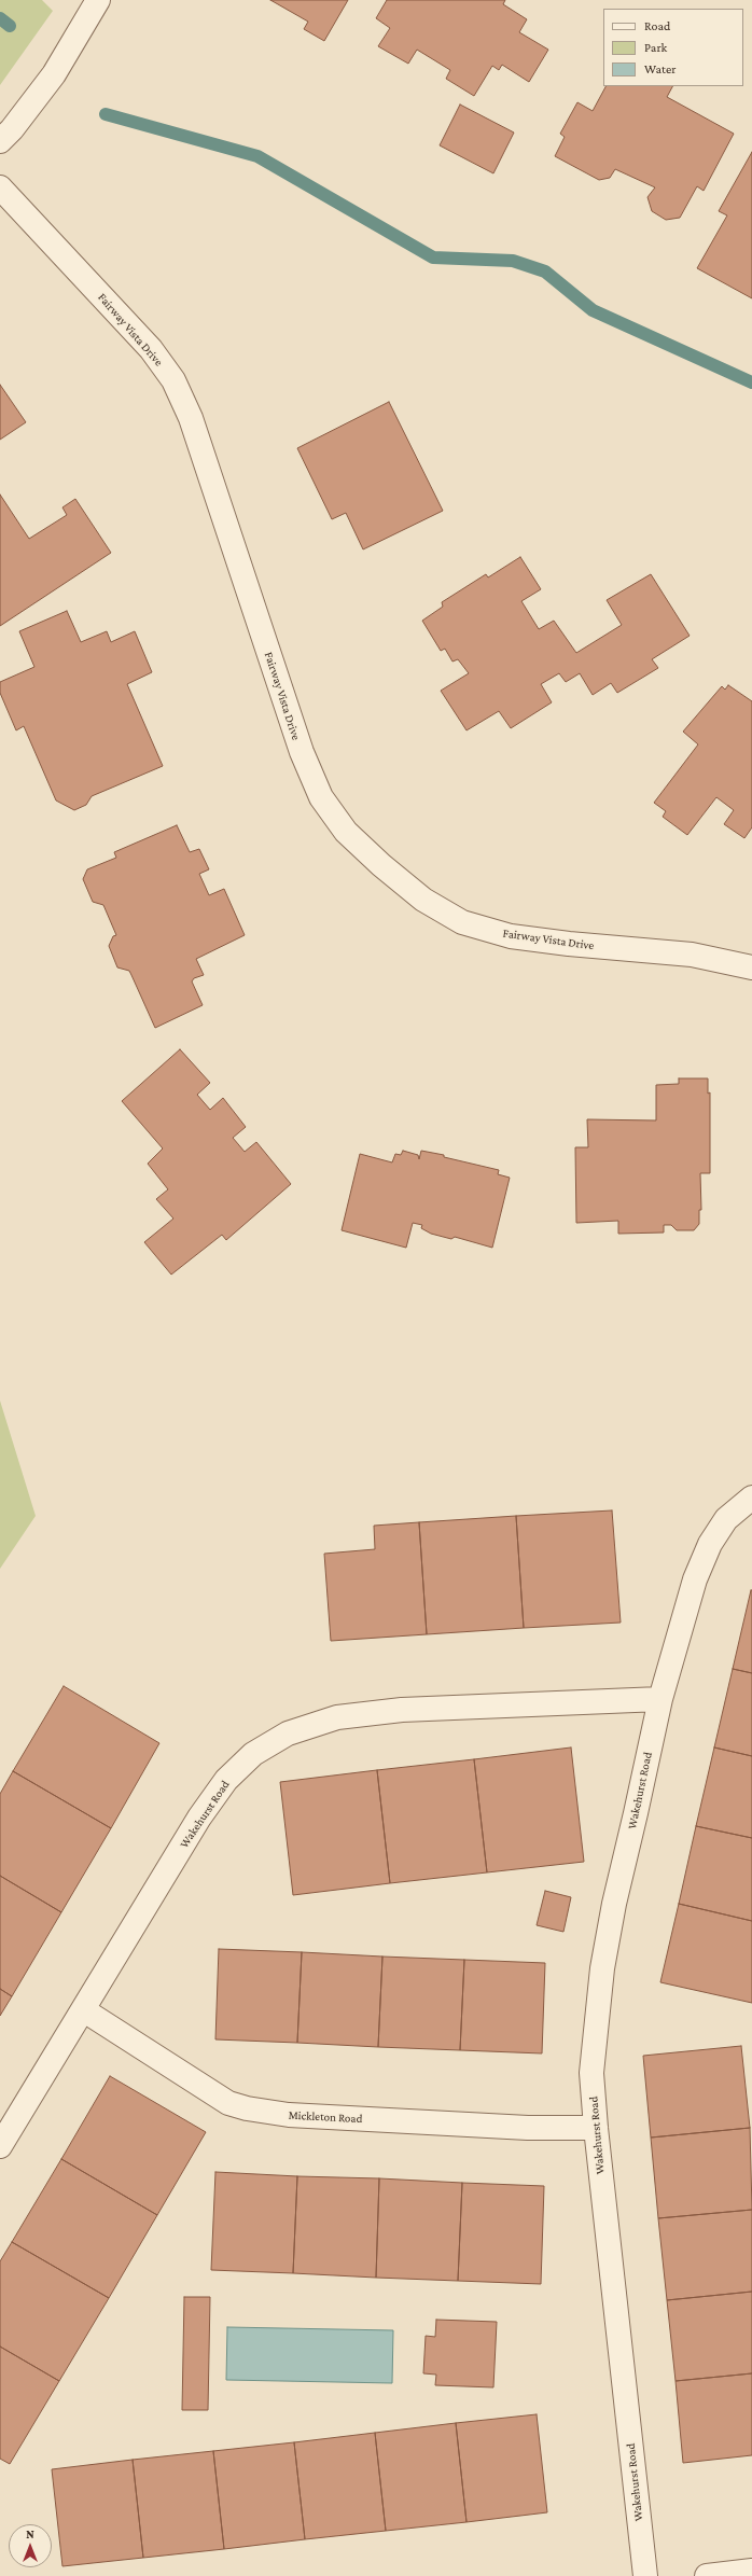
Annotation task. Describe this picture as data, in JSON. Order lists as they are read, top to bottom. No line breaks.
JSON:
{"streets":{"street":["Fairway Vista Drive","Wakehurst Road","Mickleton Road"]},"crossings":[["Wakehurst Road","Mickleton Road"]],"legend":["Road","Park","Water"],"north":"top"}
